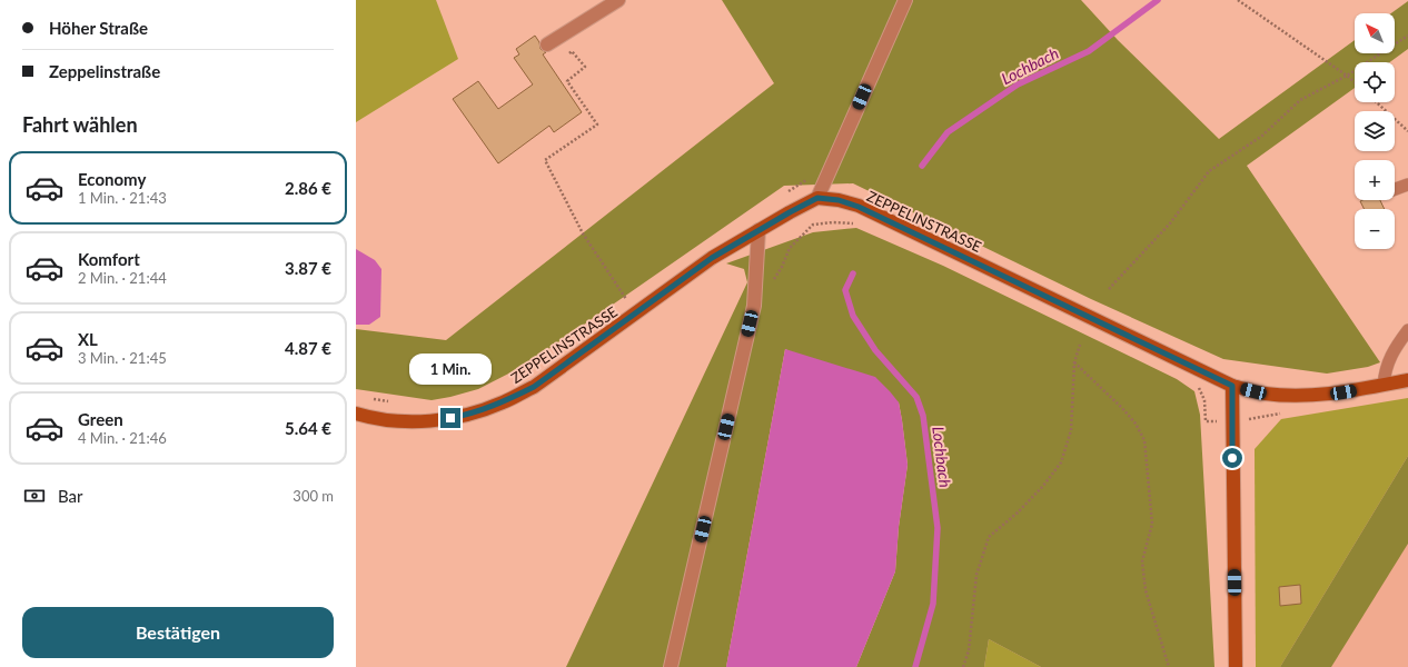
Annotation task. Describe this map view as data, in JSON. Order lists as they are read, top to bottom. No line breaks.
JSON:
{"streets":{"street":["ZEPPELINSTRASSE"]},"water":["Lochbach"],"north":"top left","page":{"banner":["Höher Straße","Zeppelinstraße"],"map_buttons":["+","−"],"heading":"Fahrt wählen","list":[{"name":"Economy","note":"1 Min. · 21:43","value":"2.86 €"},{"name":"Komfort","note":"2 Min. · 21:44","value":"3.87 €"},{"name":"XL","note":"3 Min. · 21:45","value":"4.87 €"},{"name":"Green","note":"4 Min. · 21:46","value":"5.64 €"}],"bubble":"1 Min.","pay":["Bar","300 m"],"buttons":"Bestätigen"}}
